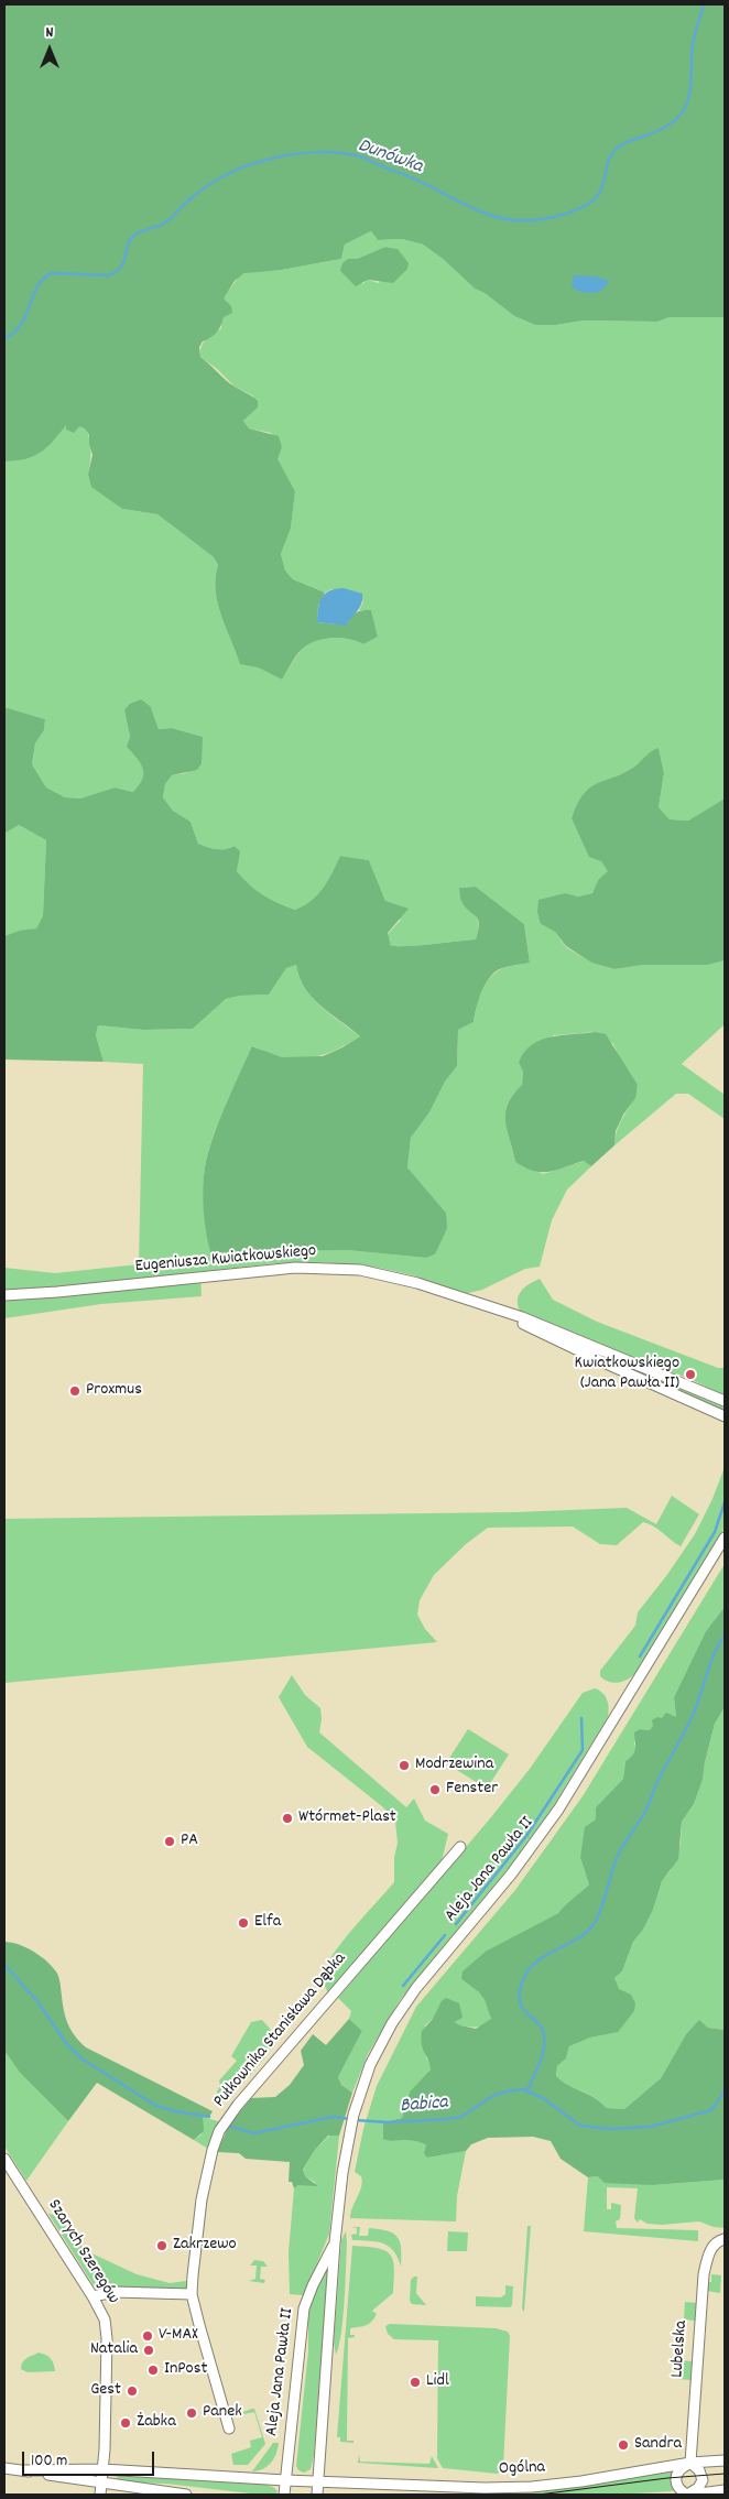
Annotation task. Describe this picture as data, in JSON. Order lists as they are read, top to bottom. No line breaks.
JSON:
{"streets":{"street":["Eugeniusza Kwiatkowskiego","Aleja Jana Pawła II","Pułkownika Stanisława Dąbka","Szarych Szeregów","Lubelska","Ogólna"]},"crossings":[["Aleja Jana Pawła II","Ogólna"],["Szarych Szeregów","Ogólna"],["Lubelska","Ogólna"]],"water":["Dunówka","Babica"],"places":["Kwiatkowskiego (Jana Pawła II)","Proxmus","Modrzewina","Fenster","Wtórmet-Plast","PA","Elfa","Zakrzewo","V-MAX","Natalia","InPost","Lidl","Gest","Panek","Żabka","Sandra"],"scale_bar":"100 m","north":"top"}
